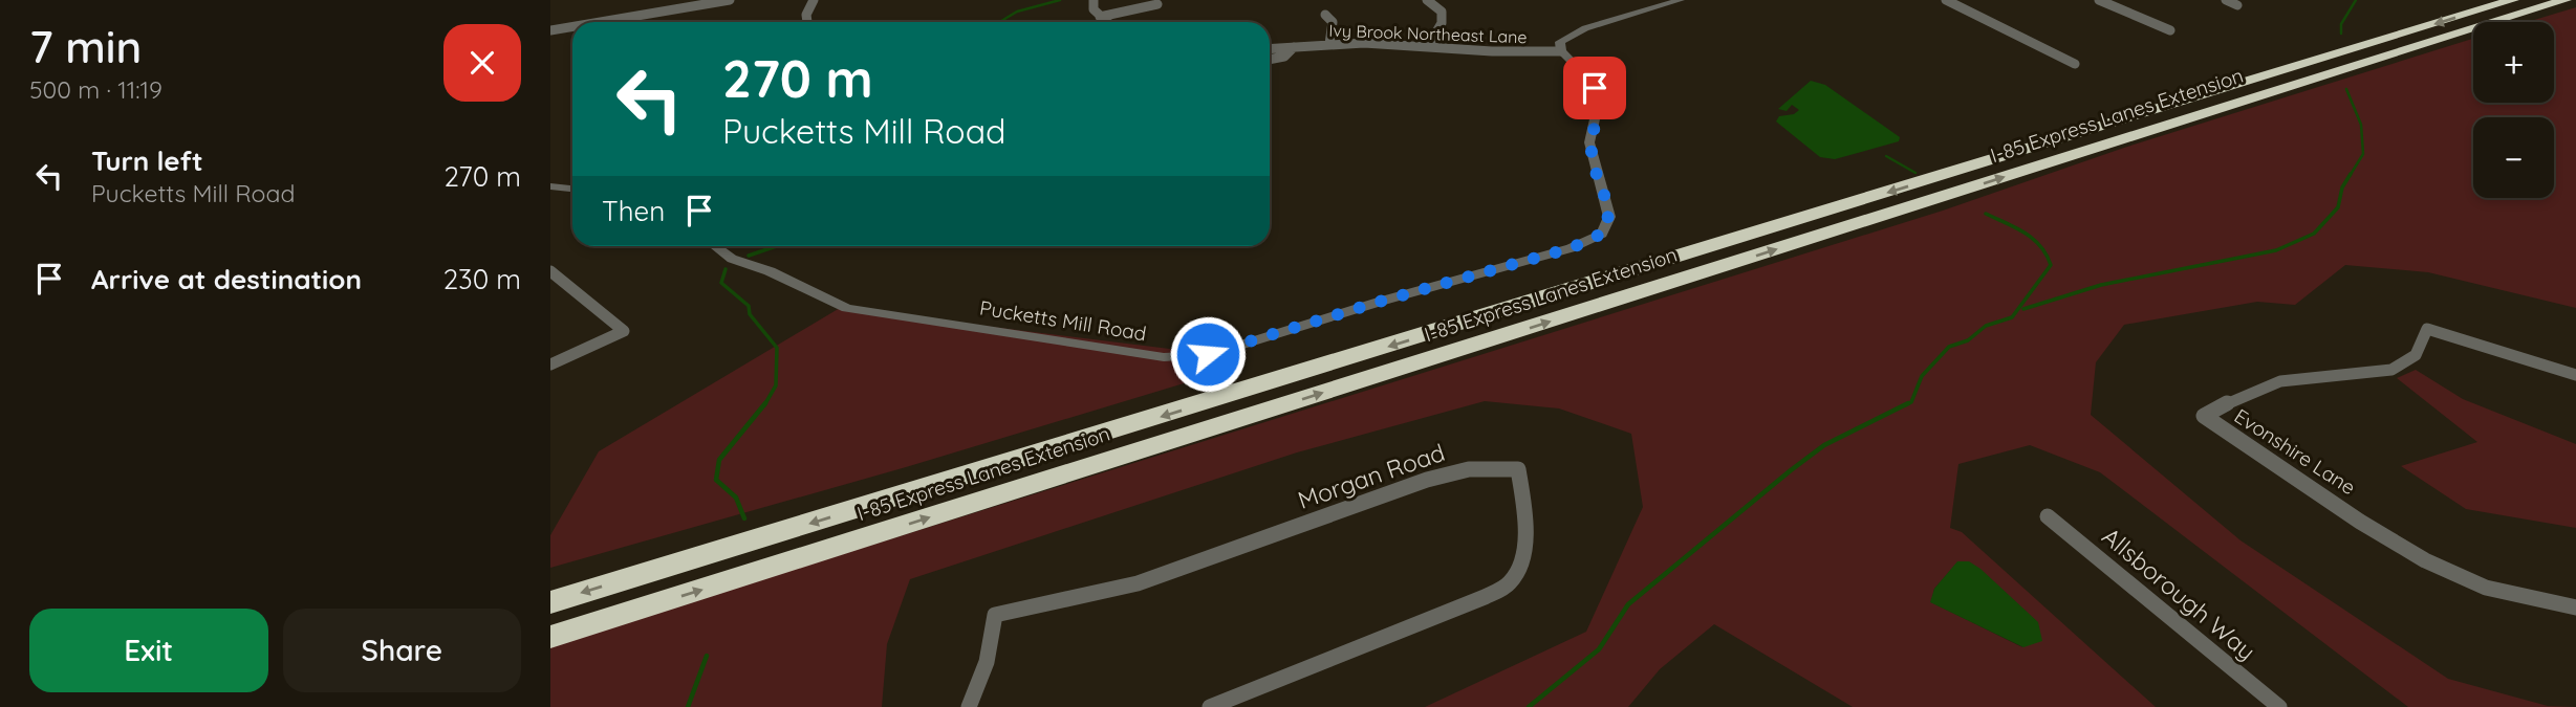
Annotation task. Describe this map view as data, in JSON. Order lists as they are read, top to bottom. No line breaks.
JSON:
{"streets":{"highway":["I-85 Express Lanes Extension"],"street":["Ivy Brook Northeast Lane","Pucketts Mill Road","Evonshire Lane","Morgan Road","Allsborough Way"]},"crossings":[["Ivy Brook Northeast Lane","Pucketts Mill Road"]],"page":{"heading":["7 min","500 m · 11:19"],"map_buttons":["+","−"],"turn":["270 m","Pucketts Mill Road"],"list":[{"name":"Turn left","note":"Pucketts Mill Road","value":"270 m"},{"name":"Arrive at destination","value":"230 m"}],"then":"Then","buttons":["Exit","Share"]}}
